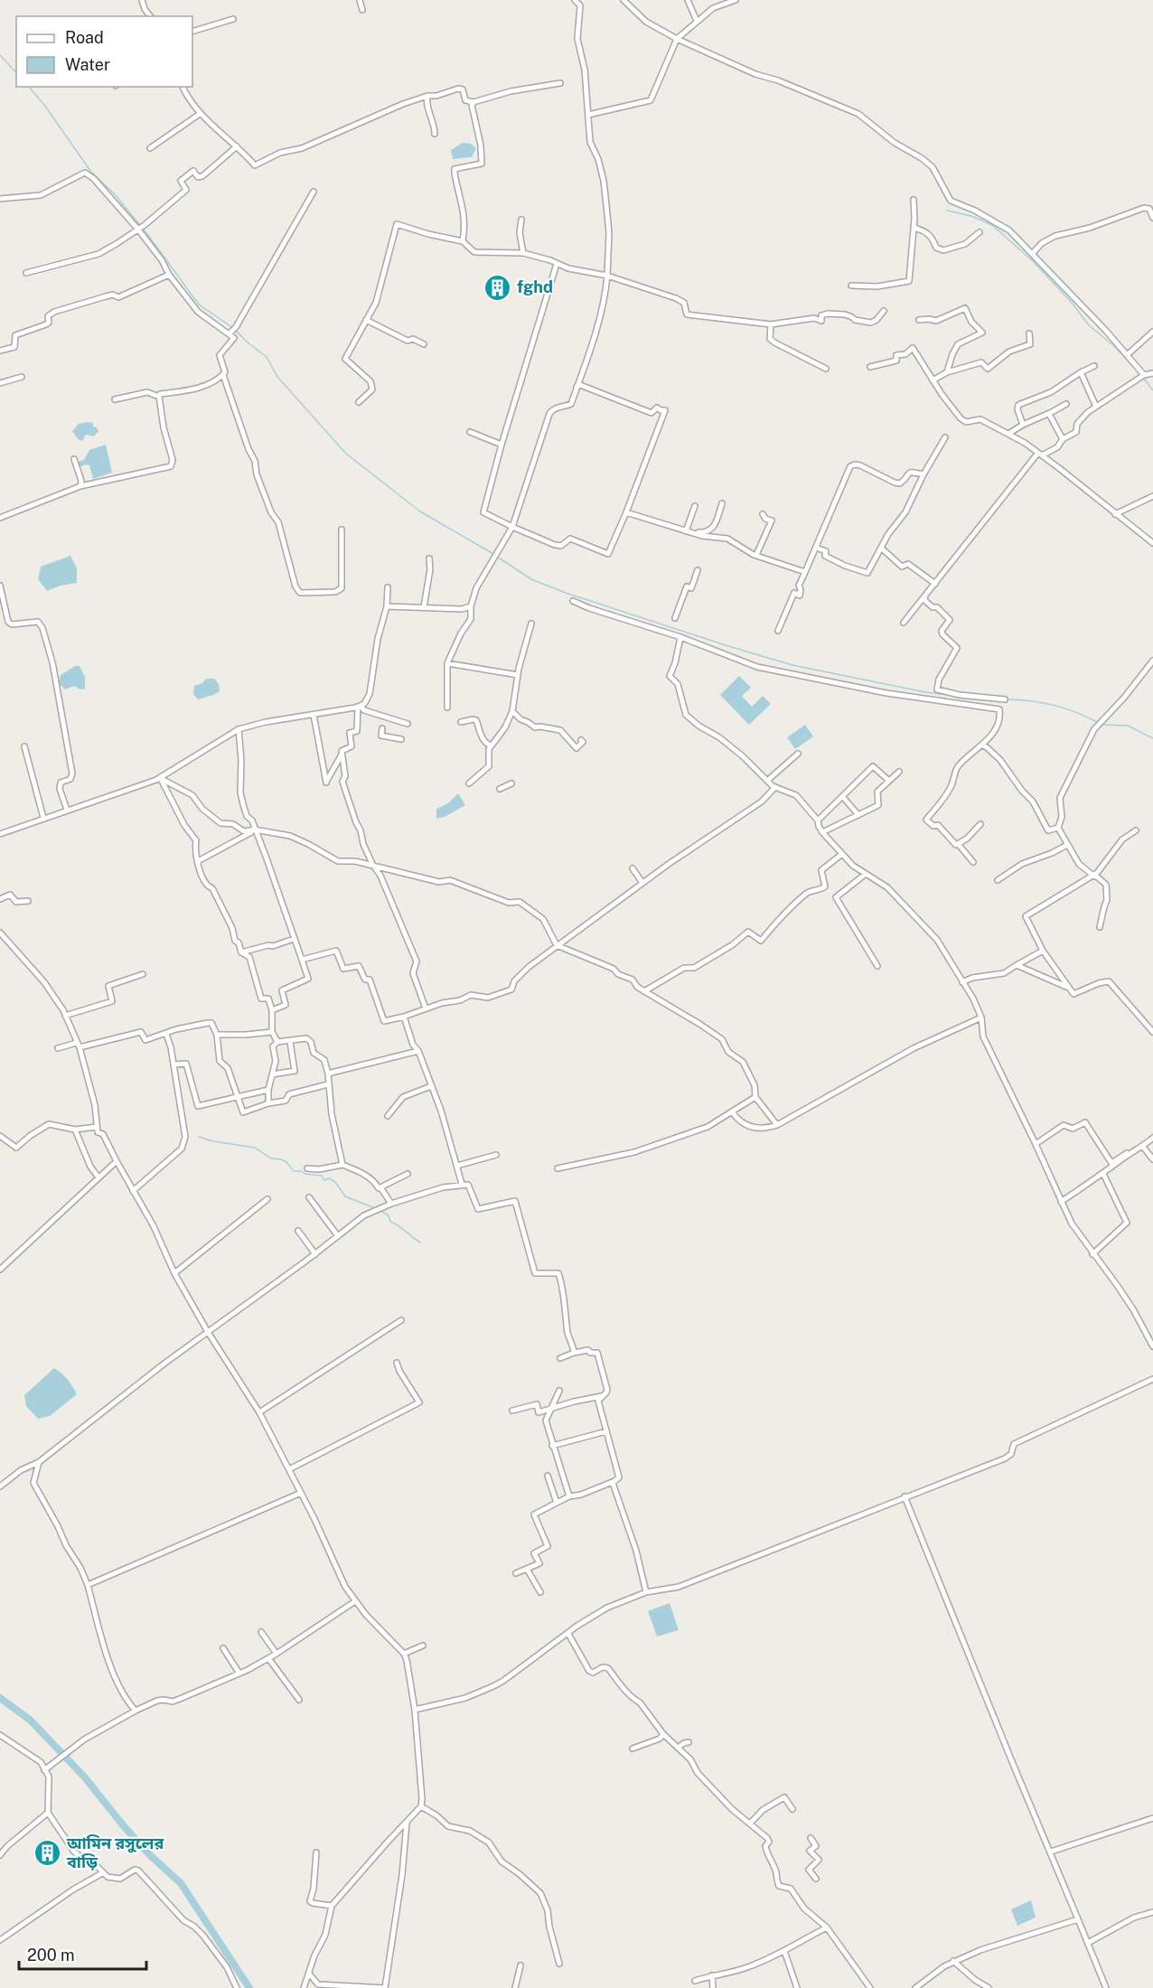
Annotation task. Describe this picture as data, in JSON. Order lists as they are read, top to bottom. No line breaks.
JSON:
{"places":{"building":["fghd","আমিন রসুলের বাড়ি"]},"legend":["Road","Water"],"scale_bar":"200 m"}
